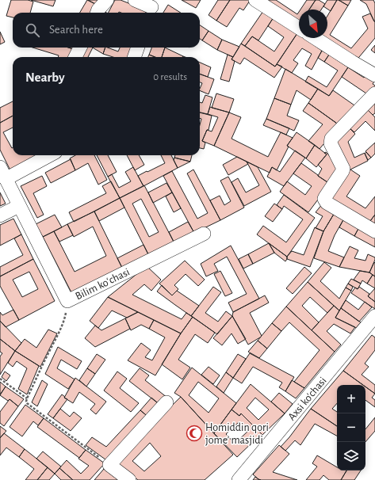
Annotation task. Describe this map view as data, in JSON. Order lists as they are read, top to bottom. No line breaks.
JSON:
{"streets":{"street":["Bilim koʻchasi","Axsi ko'chasi"]},"places":{"mosque":["Homiddin qori jome’ masjidi"]},"north":"bottom right","page":{"search":"Search here","heading":["Nearby","0 results"],"map_buttons":["+","−"]}}
